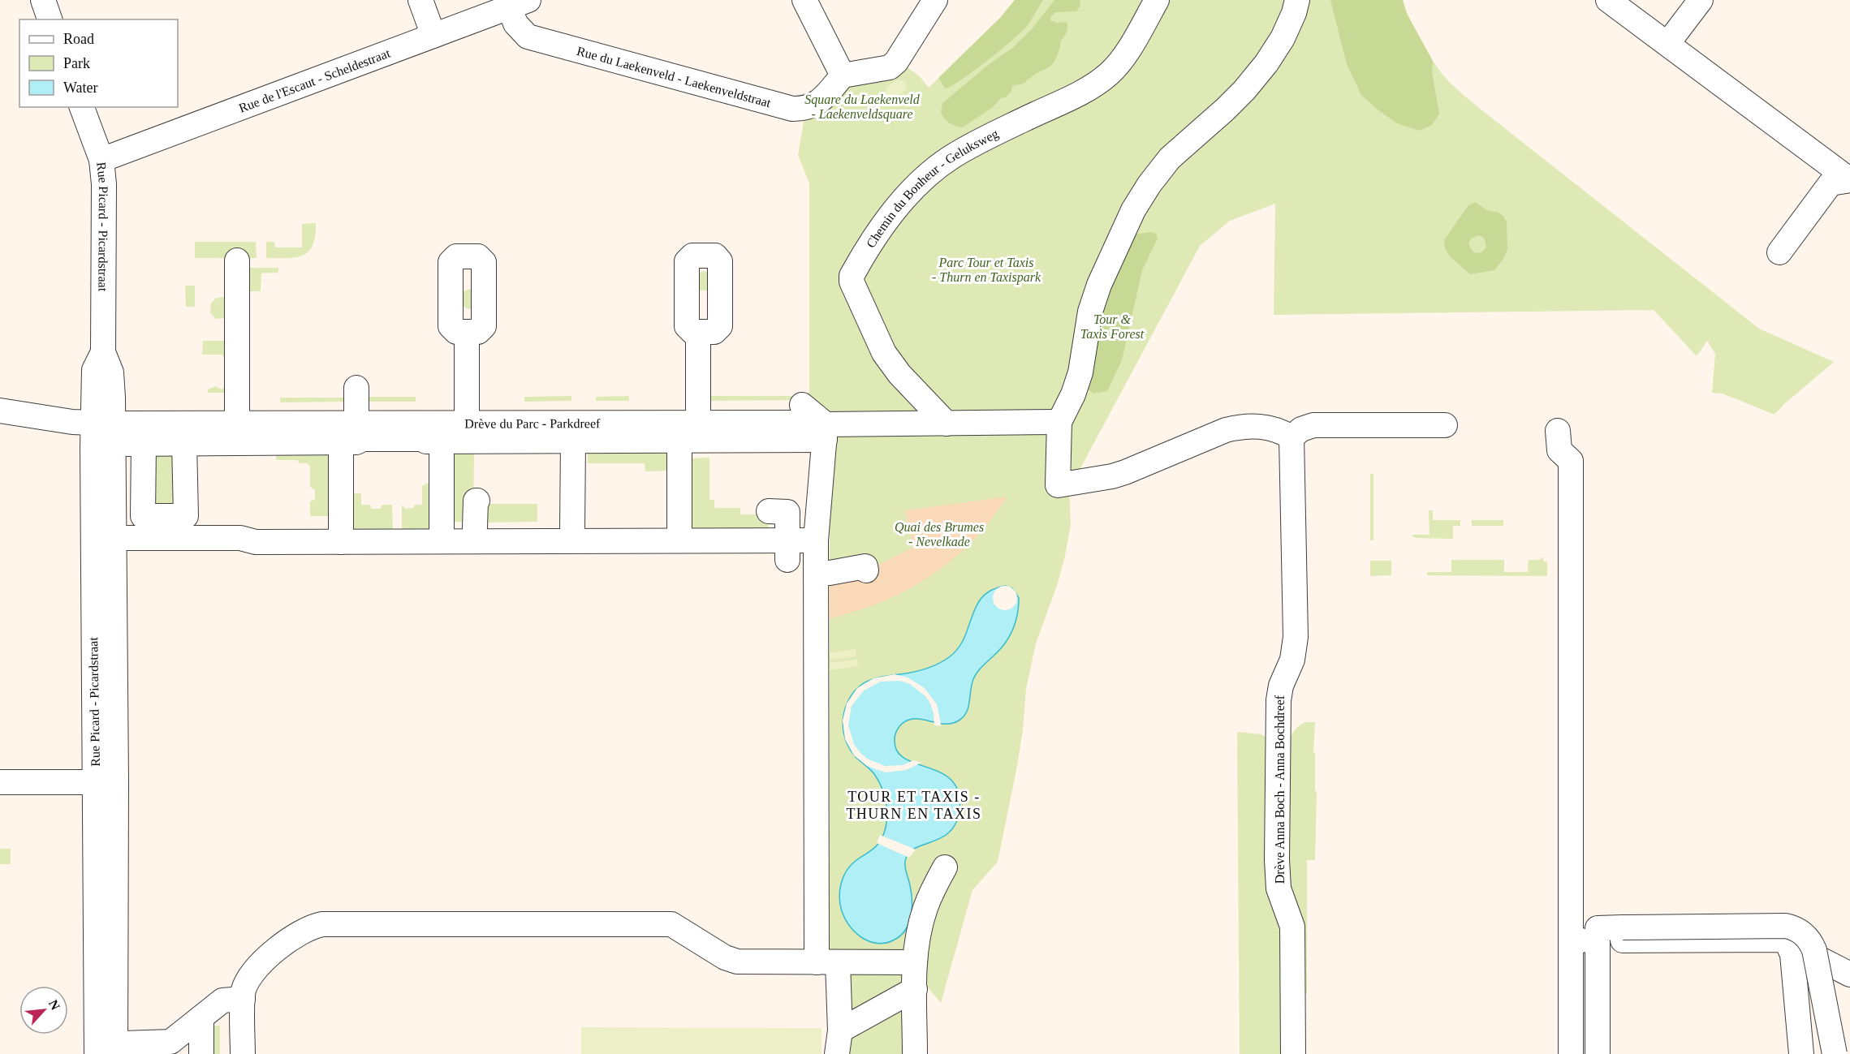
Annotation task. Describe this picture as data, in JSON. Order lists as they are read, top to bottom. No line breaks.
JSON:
{"streets":{"street":["Rue du Laekenveld - Laekenveldstraat","Rue de l'Escaut - Scheldestraat","Chemin du Bonheur - Geluksweg","Rue Picard - Picardstraat","Drève du Parc - Parkdreef","Drève Anna Boch - Anna Bochdreef"]},"crossings":[["Rue du Laekenveld - Laekenveldstraat","Rue de l'Escaut - Scheldestraat"],["Rue de l'Escaut - Scheldestraat","Rue Picard - Picardstraat"],["Rue Picard - Picardstraat","Drève du Parc - Parkdreef"]],"districts":["TOUR ET TAXIS - THURN EN TAXIS"],"parks":["Square du Laekenveld - Laekenveldsquare","Parc Tour et Taxis - Thurn en Taxispark","Tour & Taxis Forest","Quai des Brumes - Nevelkade"],"legend":["Road","Park","Water"],"north":"top right"}
